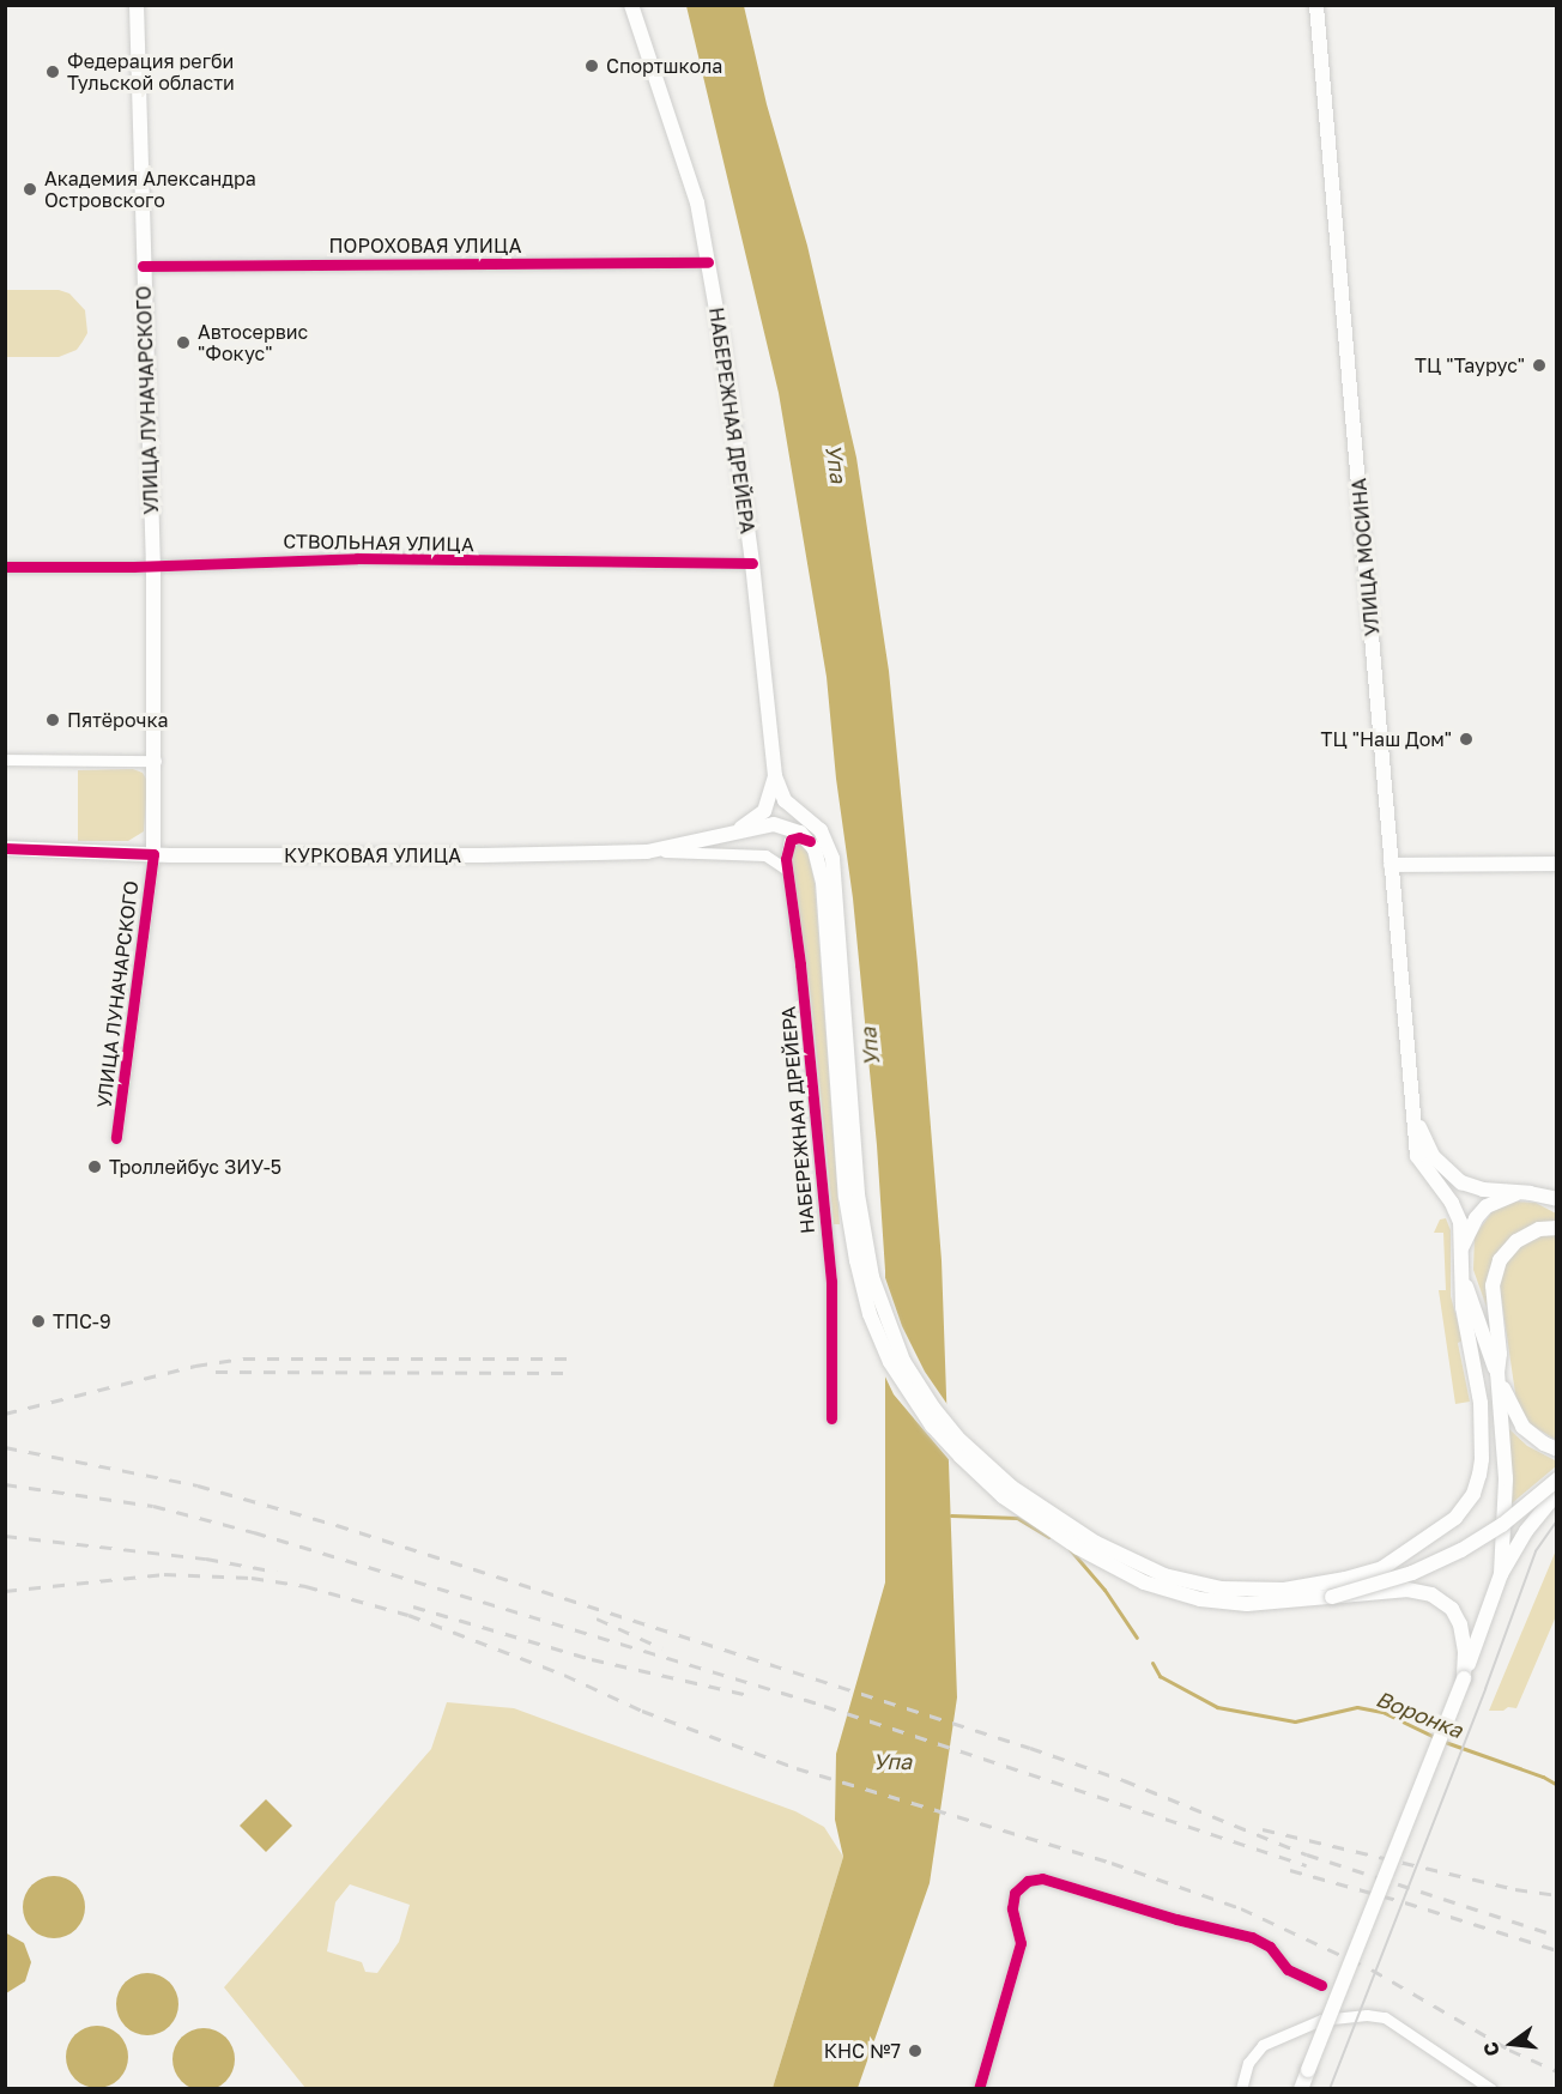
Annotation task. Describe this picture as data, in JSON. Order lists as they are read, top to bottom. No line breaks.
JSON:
{"streets":{"main road":["УЛИЦА ЛУНАЧАРСКОГО","НАБЕРЕЖНАЯ ДРЕЙЕРА","УЛИЦА МОСИНА","КУРКОВАЯ УЛИЦА"],"street":["ПОРОХОВАЯ УЛИЦА","СТВОЛЬНАЯ УЛИЦА"]},"crossings":[["ПОРОХОВАЯ УЛИЦА","УЛИЦА ЛУНАЧАРСКОГО"],["ПОРОХОВАЯ УЛИЦА","НАБЕРЕЖНАЯ ДРЕЙЕРА"],["УЛИЦА ЛУНАЧАРСКОГО","СТВОЛЬНАЯ УЛИЦА"],["УЛИЦА ЛУНАЧАРСКОГО","КУРКОВАЯ УЛИЦА"],["НАБЕРЕЖНАЯ ДРЕЙЕРА","СТВОЛЬНАЯ УЛИЦА"],["НАБЕРЕЖНАЯ ДРЕЙЕРА","КУРКОВАЯ УЛИЦА"]],"water":["Упа","Воронка"],"places":["Спортшкола","Федерация регби Тульской области","Академия Александра Островского","Автосервис \"Фокус\"","ТЦ \"Таурус\"","Пятёрочка","ТЦ \"Наш Дом\"","Троллейбус ЗИУ-5","ТПС-9","КНС №7"],"north":"left"}
